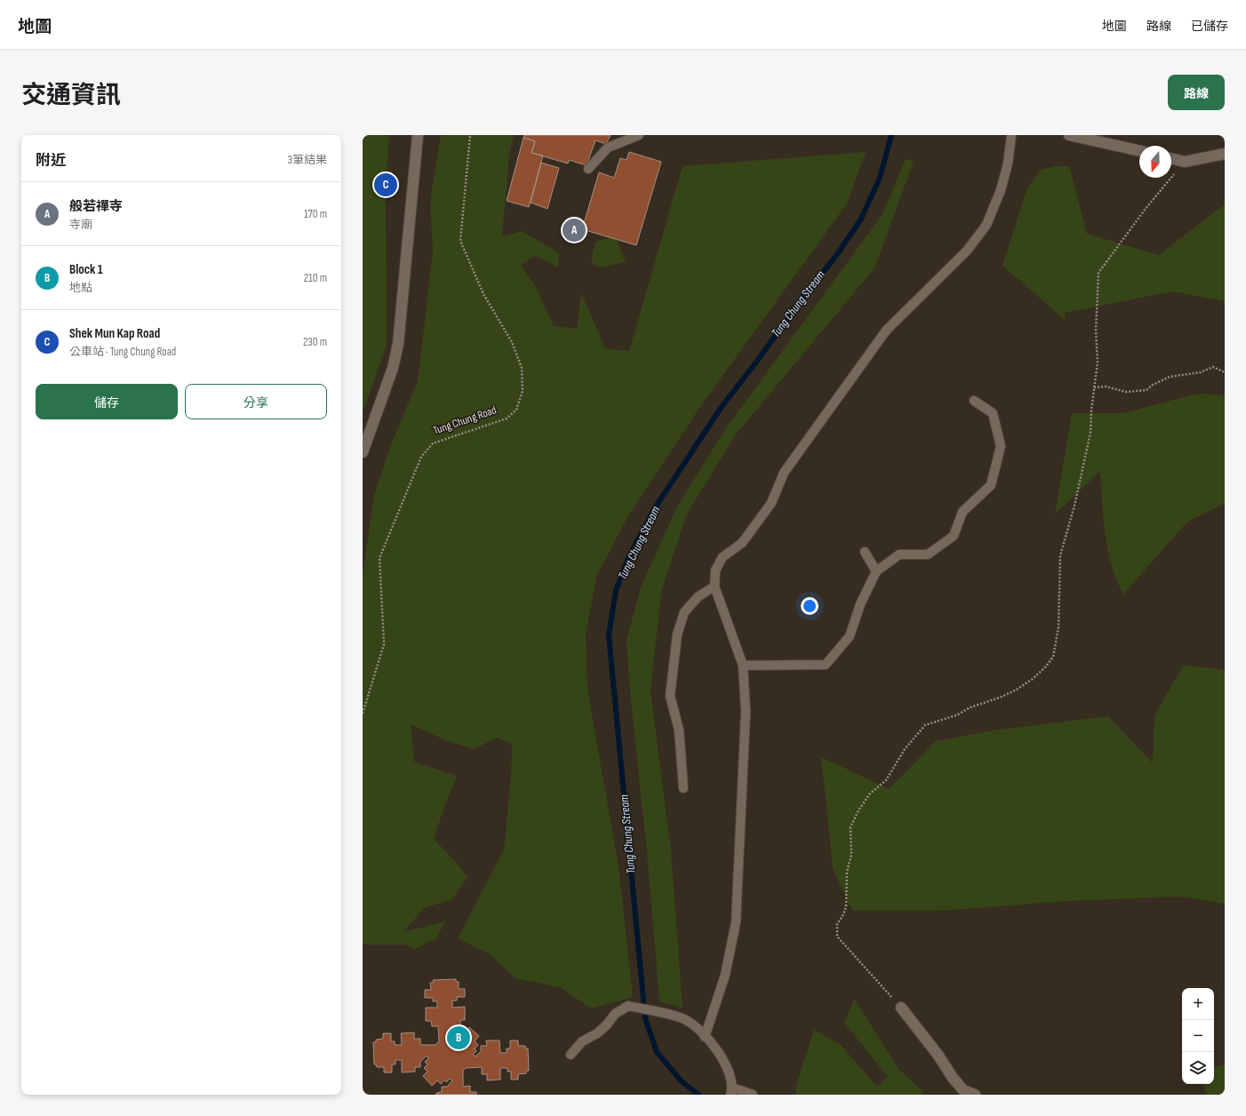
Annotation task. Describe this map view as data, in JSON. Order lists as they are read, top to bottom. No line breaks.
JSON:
{"streets":{"path":["Tung Chung Road"]},"water":["Tung Chung Stream"],"north":"bottom","page":{"header":"地圖","nav":["地圖","路線","已儲存"],"title":"交通資訊","buttons":["路線",["儲存","分享"]],"heading":["附近","3筆結果"],"pins":["C","A","B"],"list":[{"mark":"A","name":"般若禪寺","note":"寺廟","value":"170 m"},{"mark":"B","name":"Block 1","note":"地點","value":"210 m"},{"mark":"C","name":"Shek Mun Kap Road","note":"公車站 · Tung Chung Road","value":"230 m"}],"map_buttons":["+","−"]}}
